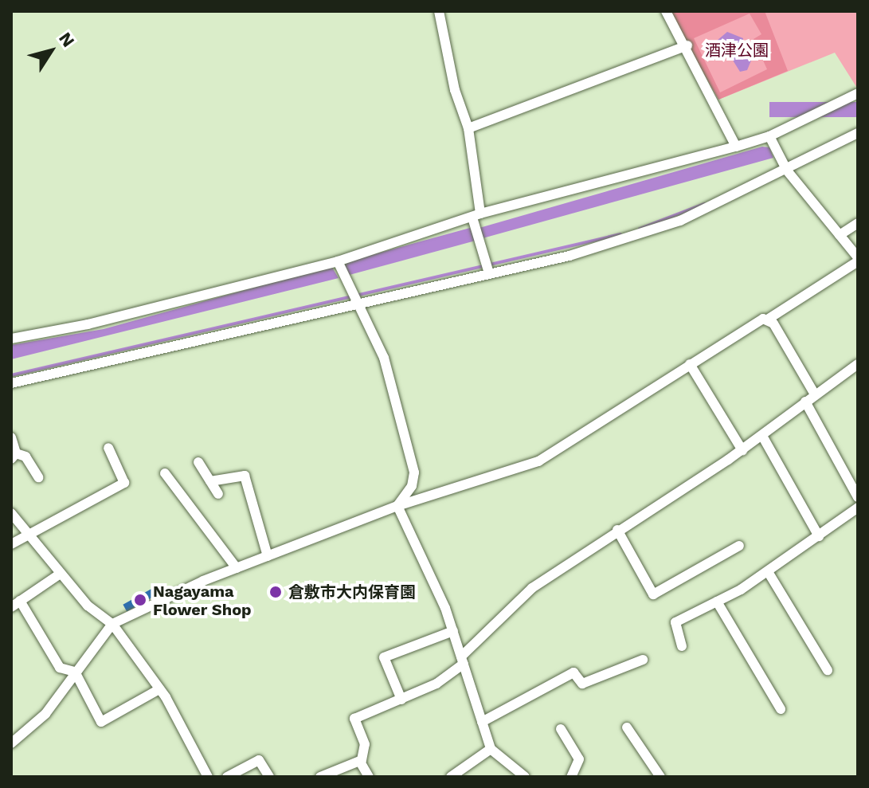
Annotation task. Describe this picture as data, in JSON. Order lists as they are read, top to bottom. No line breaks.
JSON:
{"parks":["酒津公園"],"places":["倉敷市大内保育園","Nagayama Flower Shop"],"north":"top right"}
